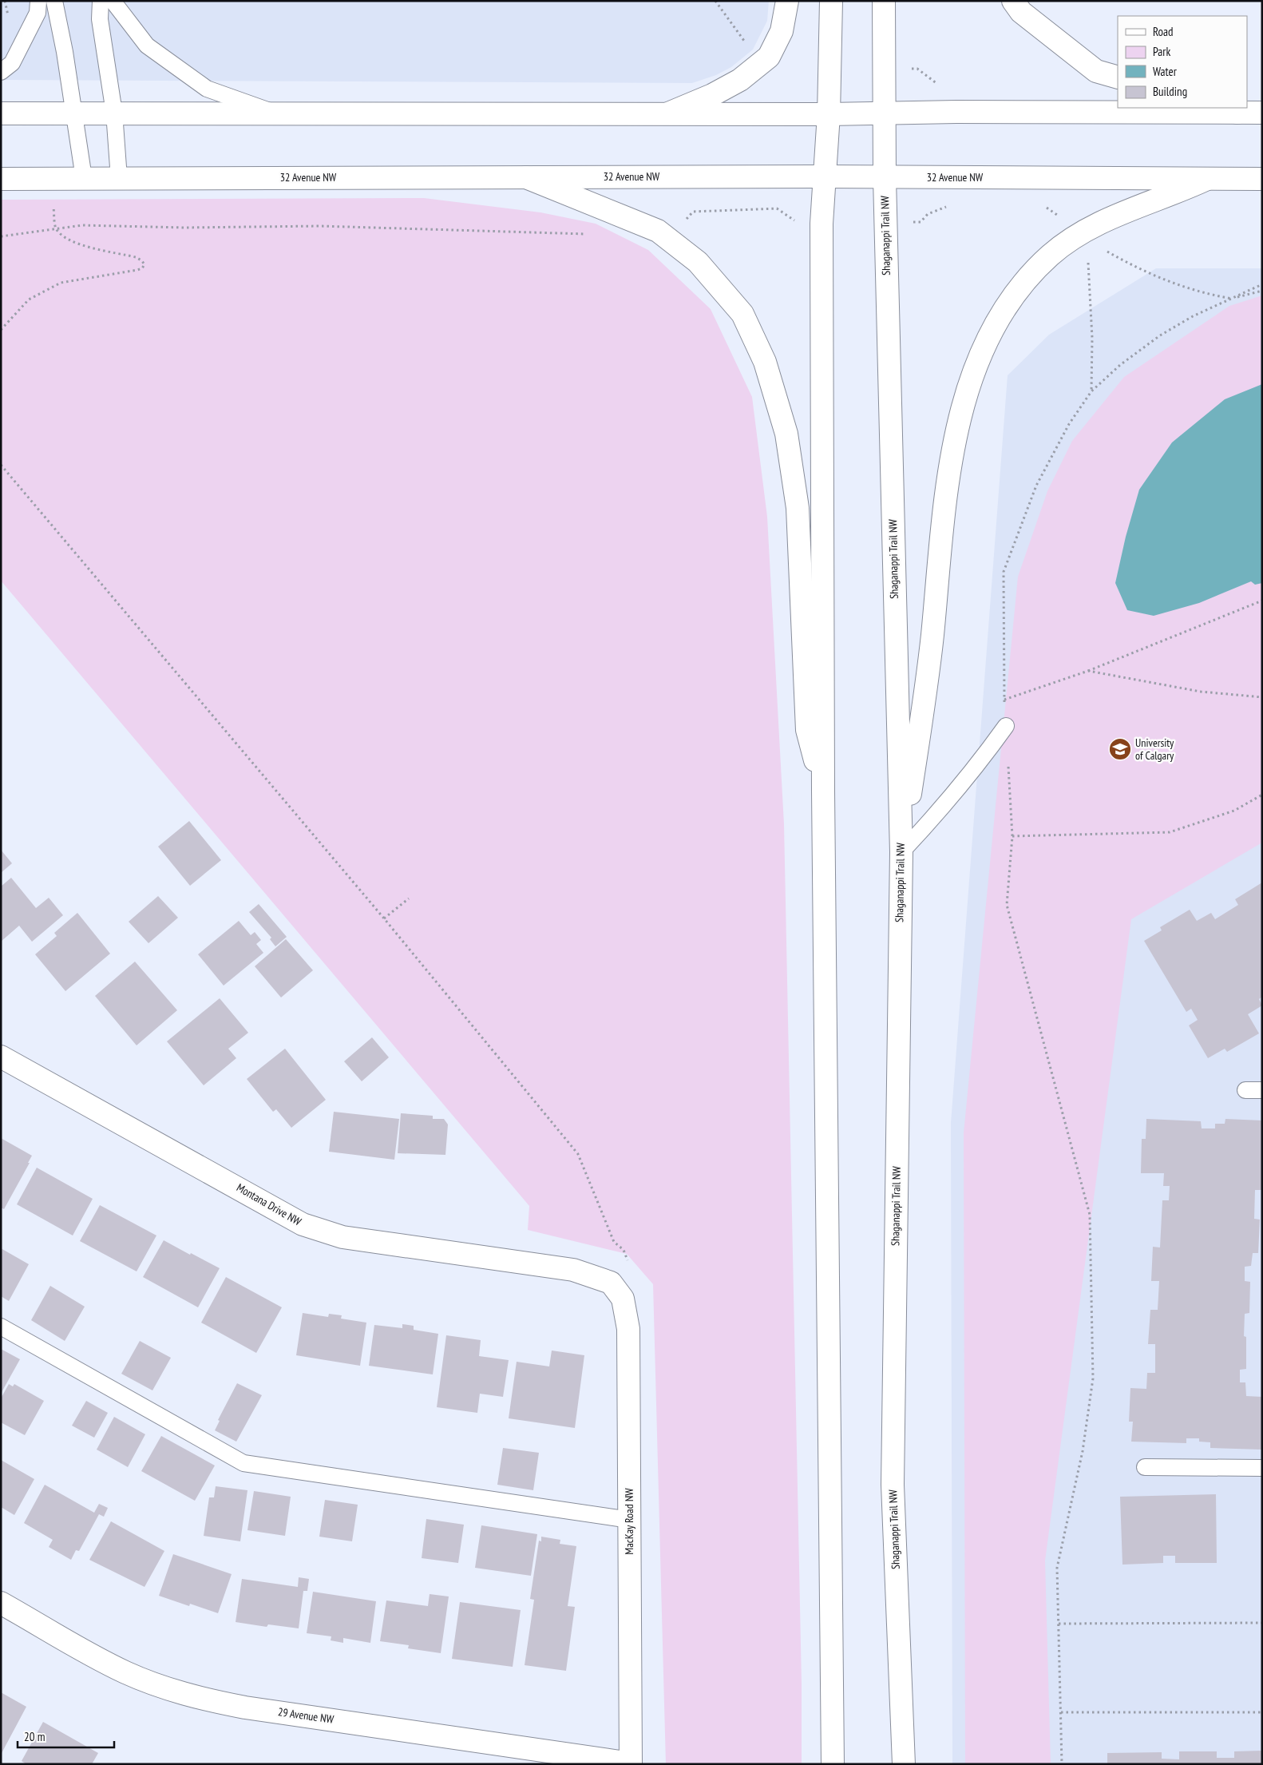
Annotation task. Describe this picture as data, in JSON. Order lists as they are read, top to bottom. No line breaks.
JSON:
{"streets":{"main road":["32 Avenue NW","Shaganappi Trail NW","Montana Drive NW","MacKay Road NW","29 Avenue NW"]},"crossings":[["32 Avenue NW","Shaganappi Trail NW"],["Montana Drive NW","MacKay Road NW"],["MacKay Road NW","29 Avenue NW"]],"places":{"school or university":["University of Calgary"]},"legend":["Road","Park","Water","Building"],"scale_bar":"20 m"}
